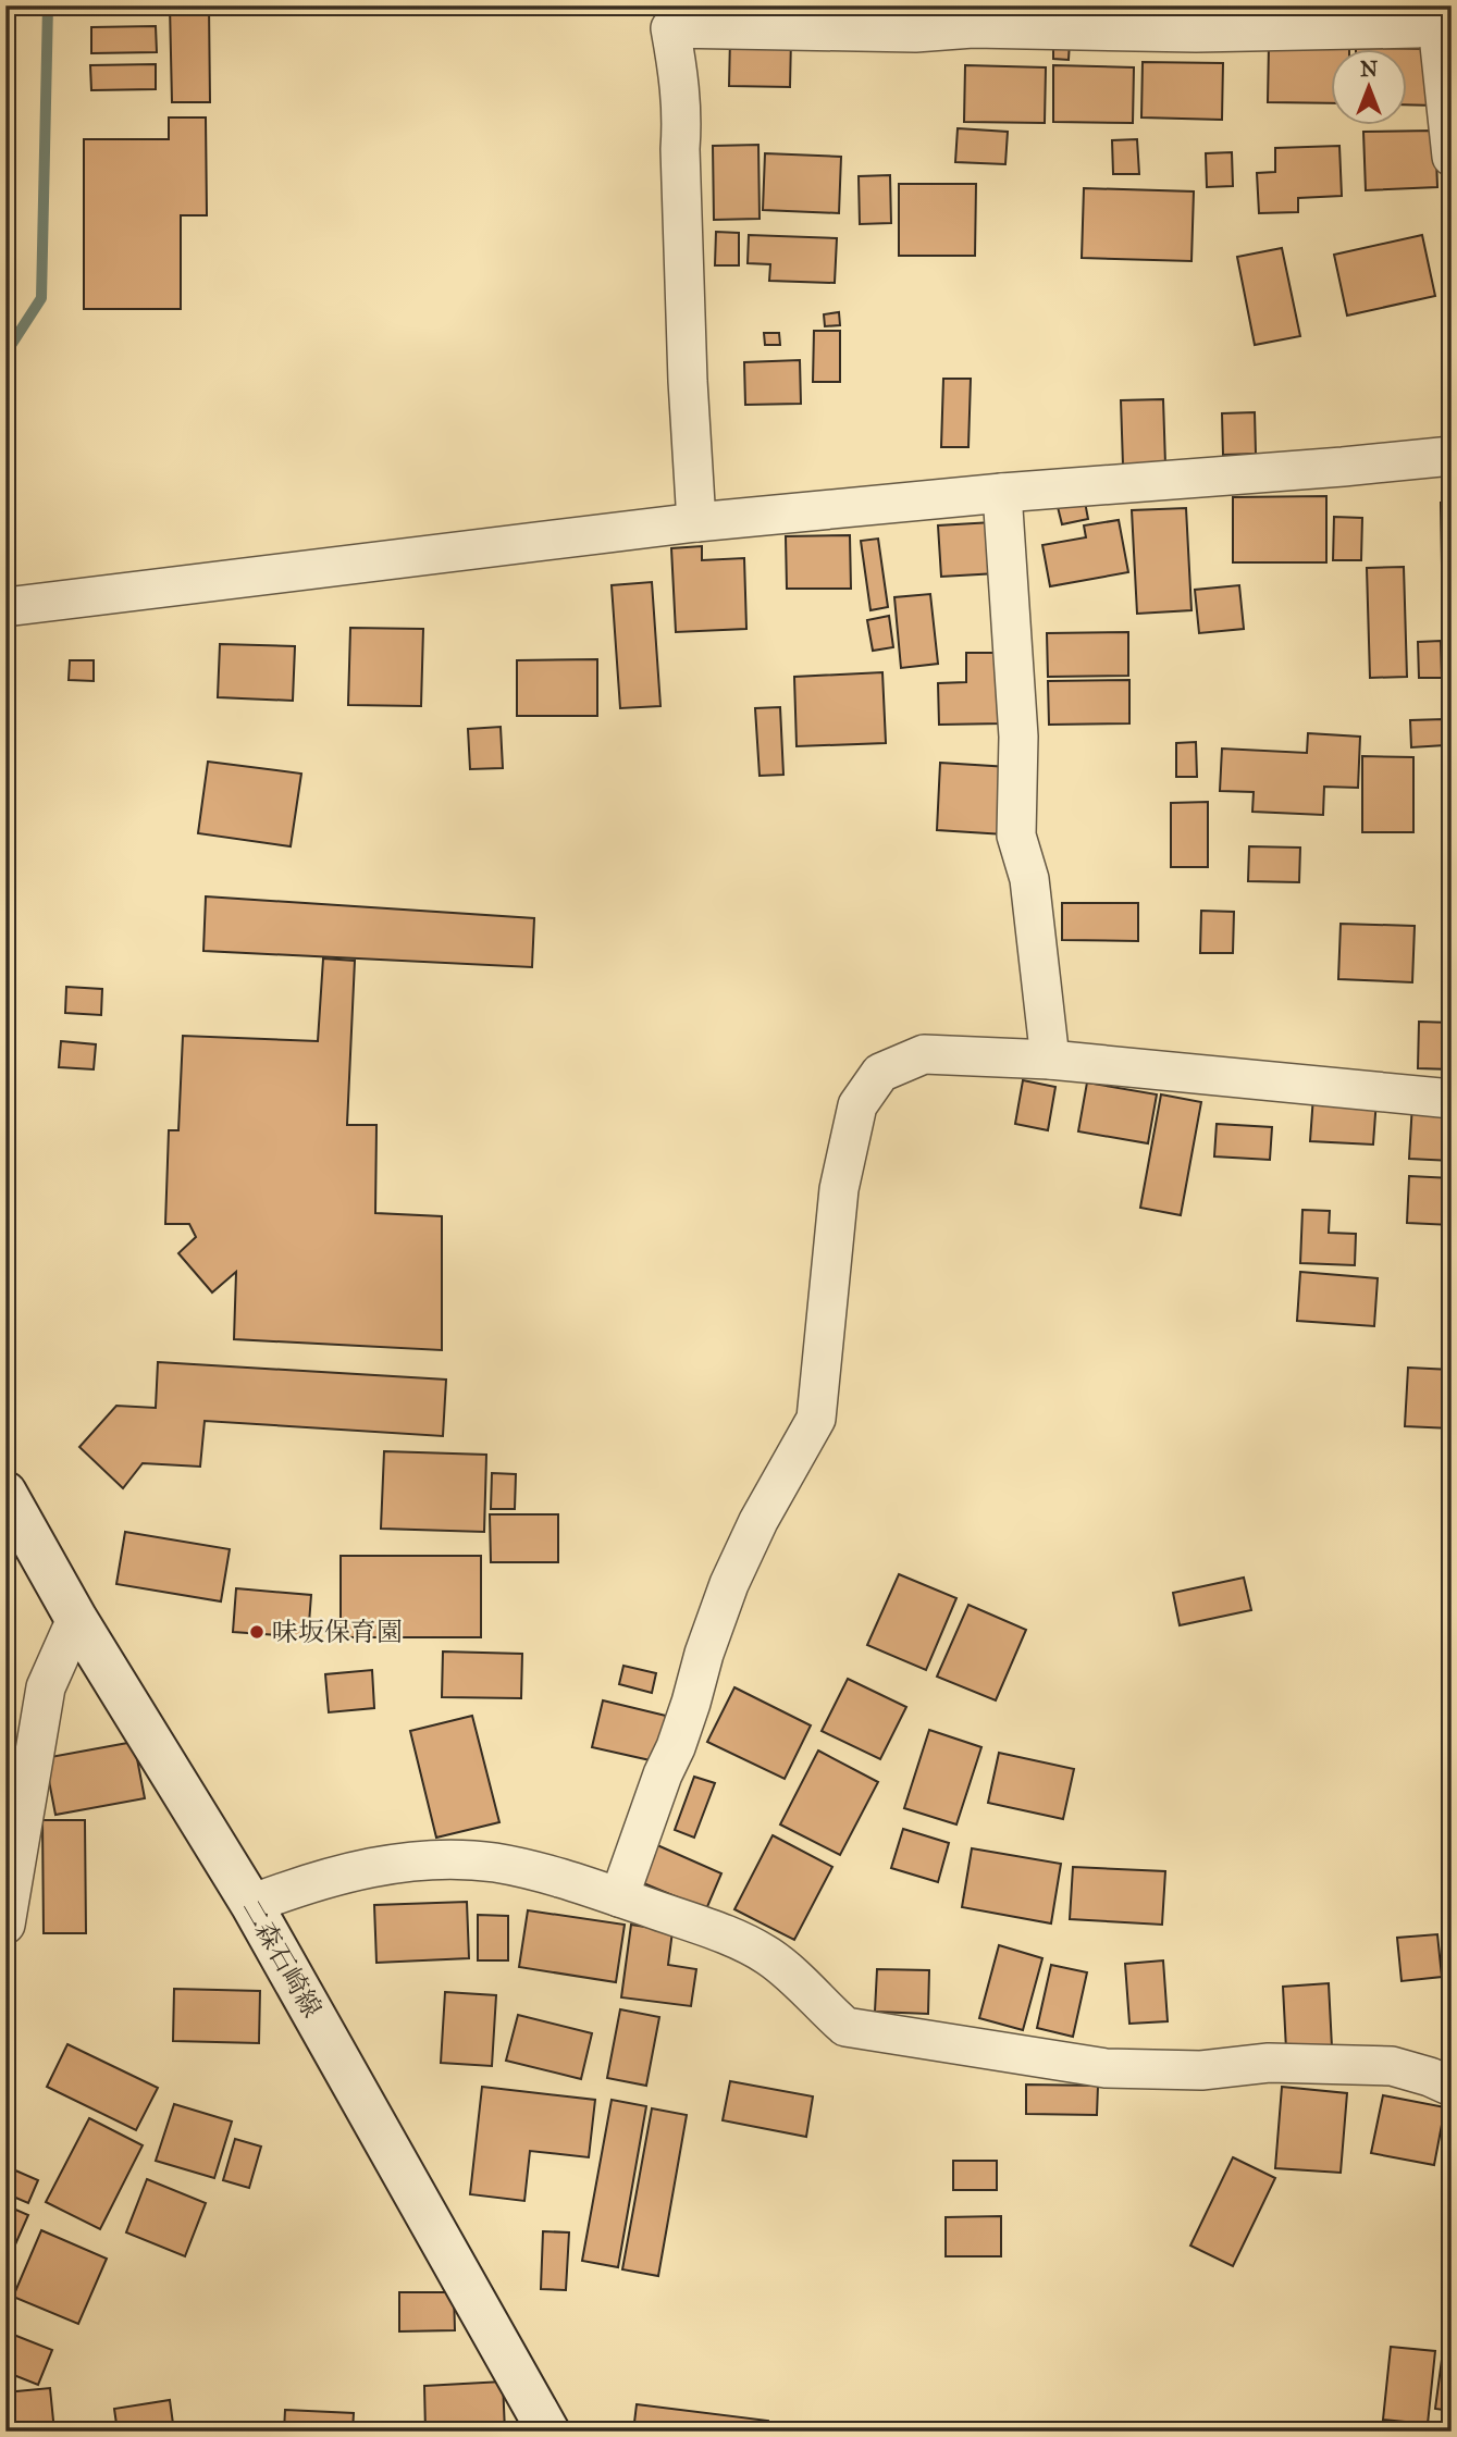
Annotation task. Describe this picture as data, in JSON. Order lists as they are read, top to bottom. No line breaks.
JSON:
{"streets":{"main road":["二森石崎線"]},"places":["味坂保育園"],"north":"top"}
